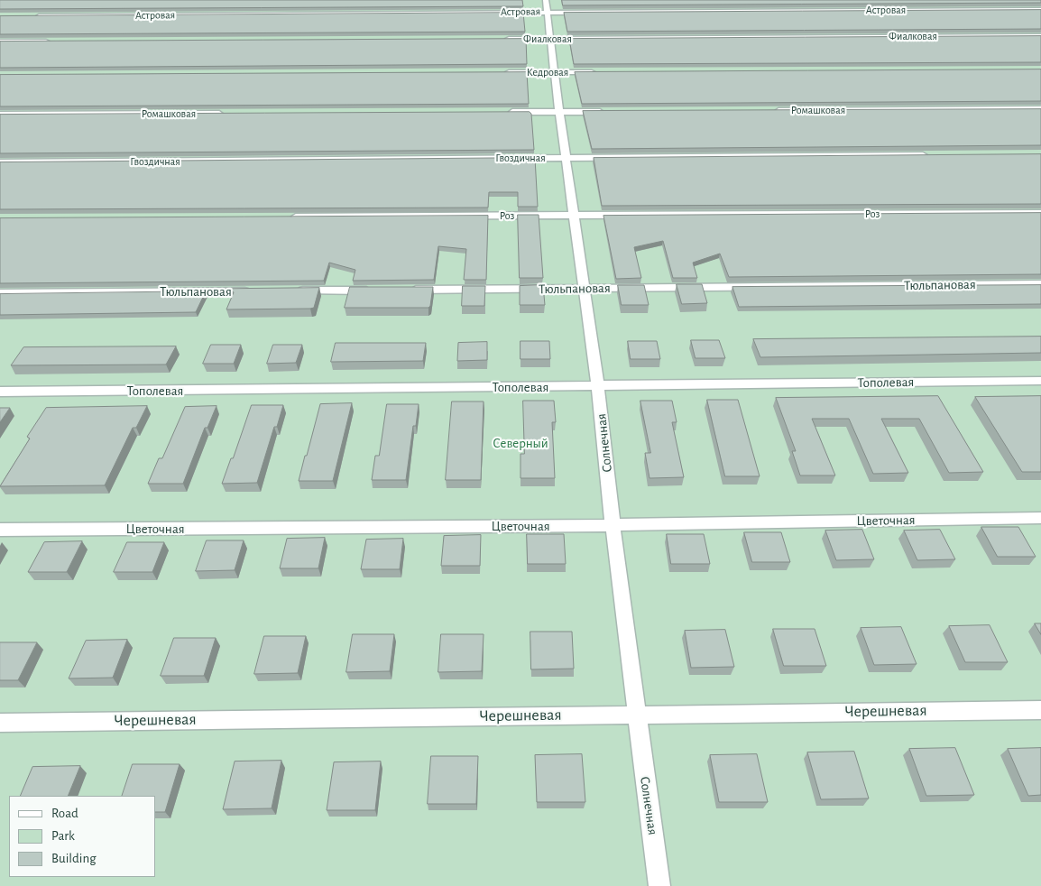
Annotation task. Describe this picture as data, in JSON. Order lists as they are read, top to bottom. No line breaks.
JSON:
{"streets":{"street":["Астровая","Фиалковая","Кедровая","Ромашковая","Гвоздичная","Роз","Тюльпановая","Тополевая","Солнечная","Цветочная","Черешневая"]},"crossings":[["Астровая","Солнечная"],["Фиалковая","Солнечная"],["Кедровая","Солнечная"],["Гвоздичная","Солнечная"],["Роз","Солнечная"],["Тюльпановая","Солнечная"],["Тополевая","Солнечная"],["Солнечная","Цветочная"],["Солнечная","Черешневая"]],"parks":["Северный"],"legend":["Road","Park","Building"]}
